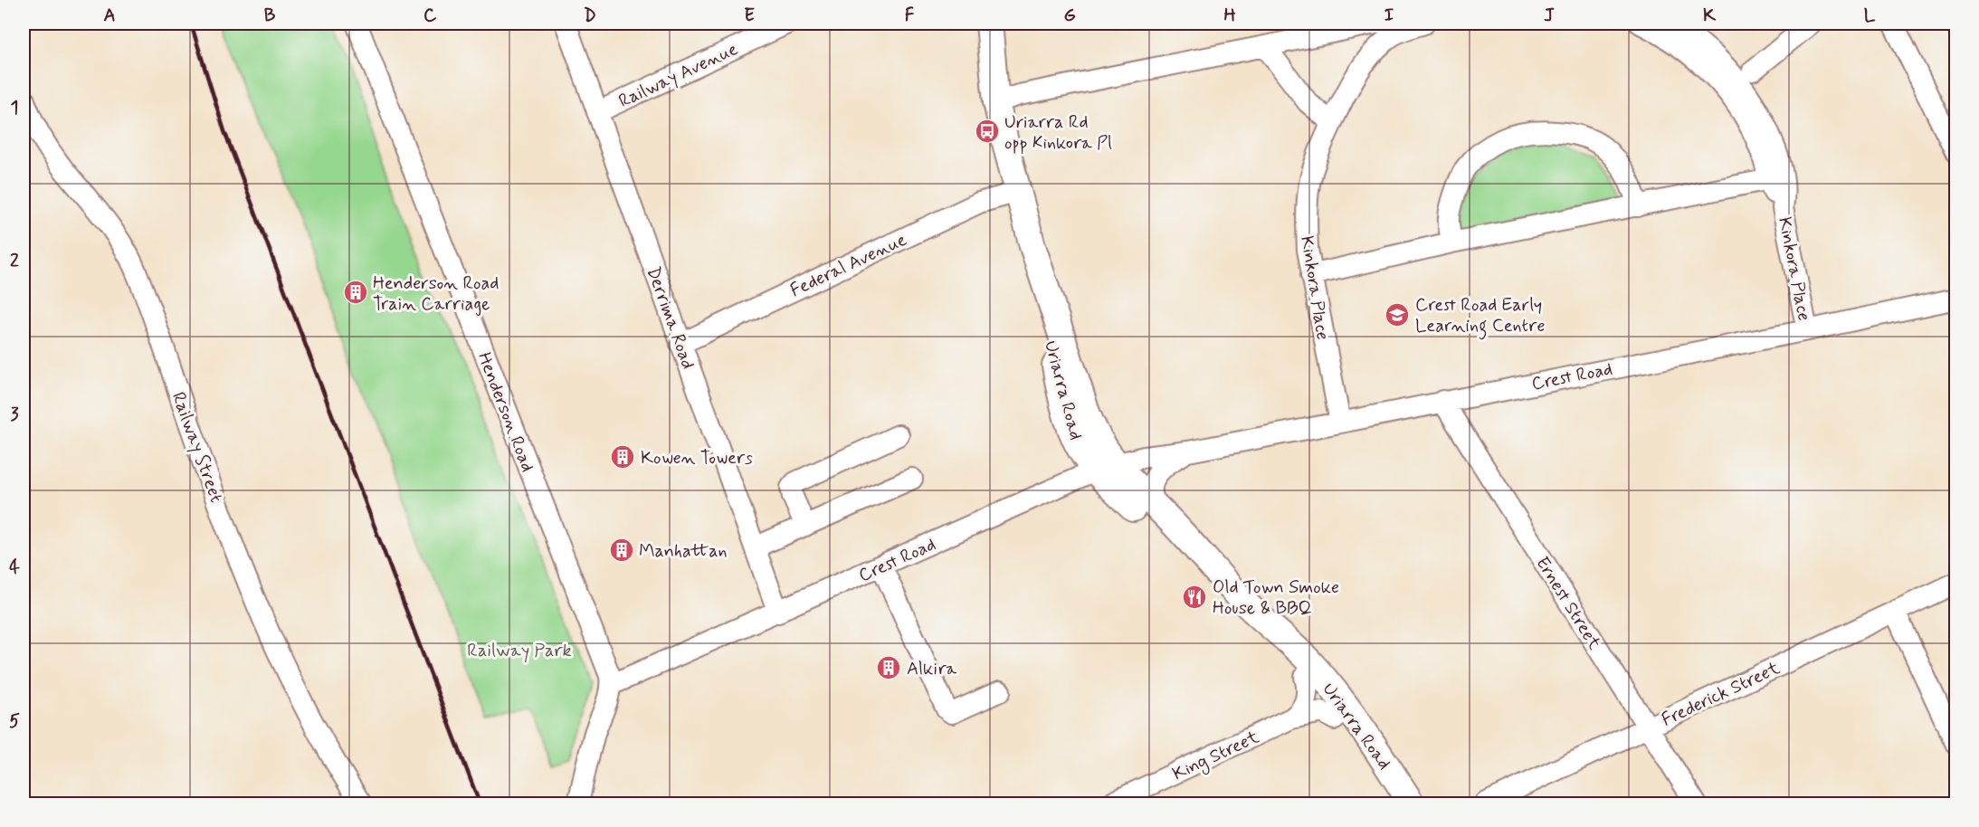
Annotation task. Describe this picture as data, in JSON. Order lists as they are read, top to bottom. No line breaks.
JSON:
{"streets":{"main road":["Uriarra Road"],"street":["Railway Avenue","Federal Avenue","Kinkora Place","Derrima Road","Crest Road","Henderson Road","Railway Street","Ernest Street","Frederick Street","King Street"]},"crossings":[["Railway Avenue","Derrima Road"],["Federal Avenue","Derrima Road"],["Federal Avenue","Uriarra Road"],["Kinkora Place","Crest Road"],["Kinkora Place","Uriarra Road"],["Derrima Road","Crest Road"],["Crest Road","Uriarra Road"],["Crest Road","Henderson Road"],["Crest Road","Ernest Street"],["Uriarra Road","King Street"],["Ernest Street","Frederick Street"]],"parks":["Railway Park"],"places":{"bus stop":["Uriarra Rd opp Kinkora Pl"],"building":["Henderson Road Train Carriage","Kowen Towers","Manhattan","Alkira"],"school or university":["Crest Road Early Learning Centre"],"restaurant":["Old Town Smoke House & BBQ"]},"grid":{"columns":["A","B","C","D","E","F","G","H","I","J","K","L"],"rows":["1","2","3","4","5"]}}
